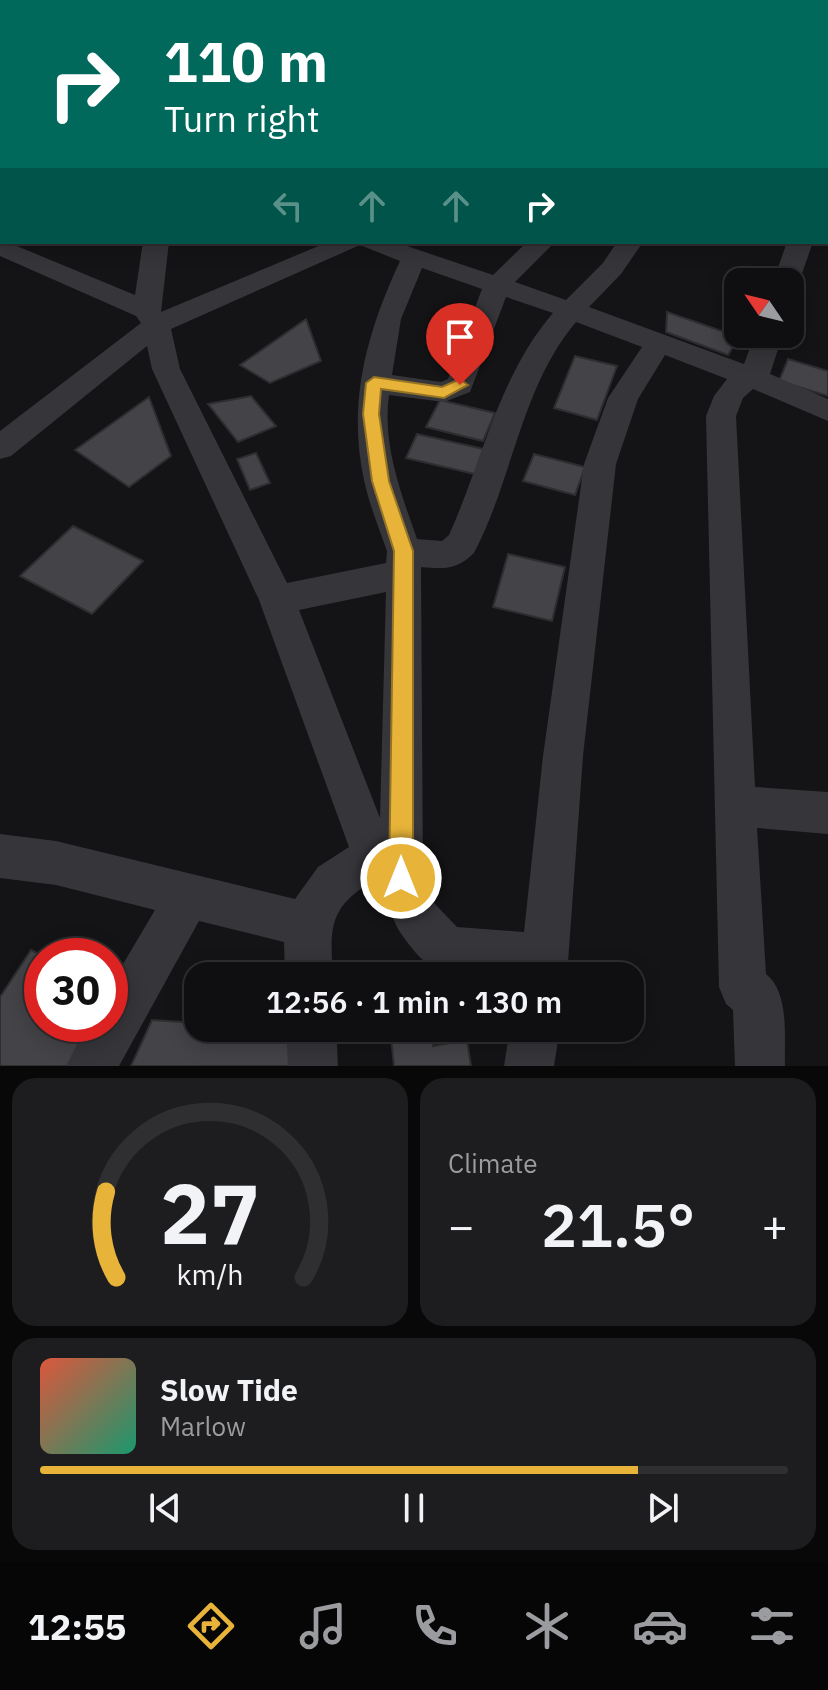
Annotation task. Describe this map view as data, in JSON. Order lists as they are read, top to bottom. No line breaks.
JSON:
{"north":"top left","page":{"turn":["110 m","Turn right"],"limit":"30","trip":"12:56 · 1 min · 130 m","tile":"Climate","heat":["−","21.5°","+"],"song":["Slow Tide","Marlow"],"tabs":"12:55","gauge":["27","km/h"]}}
